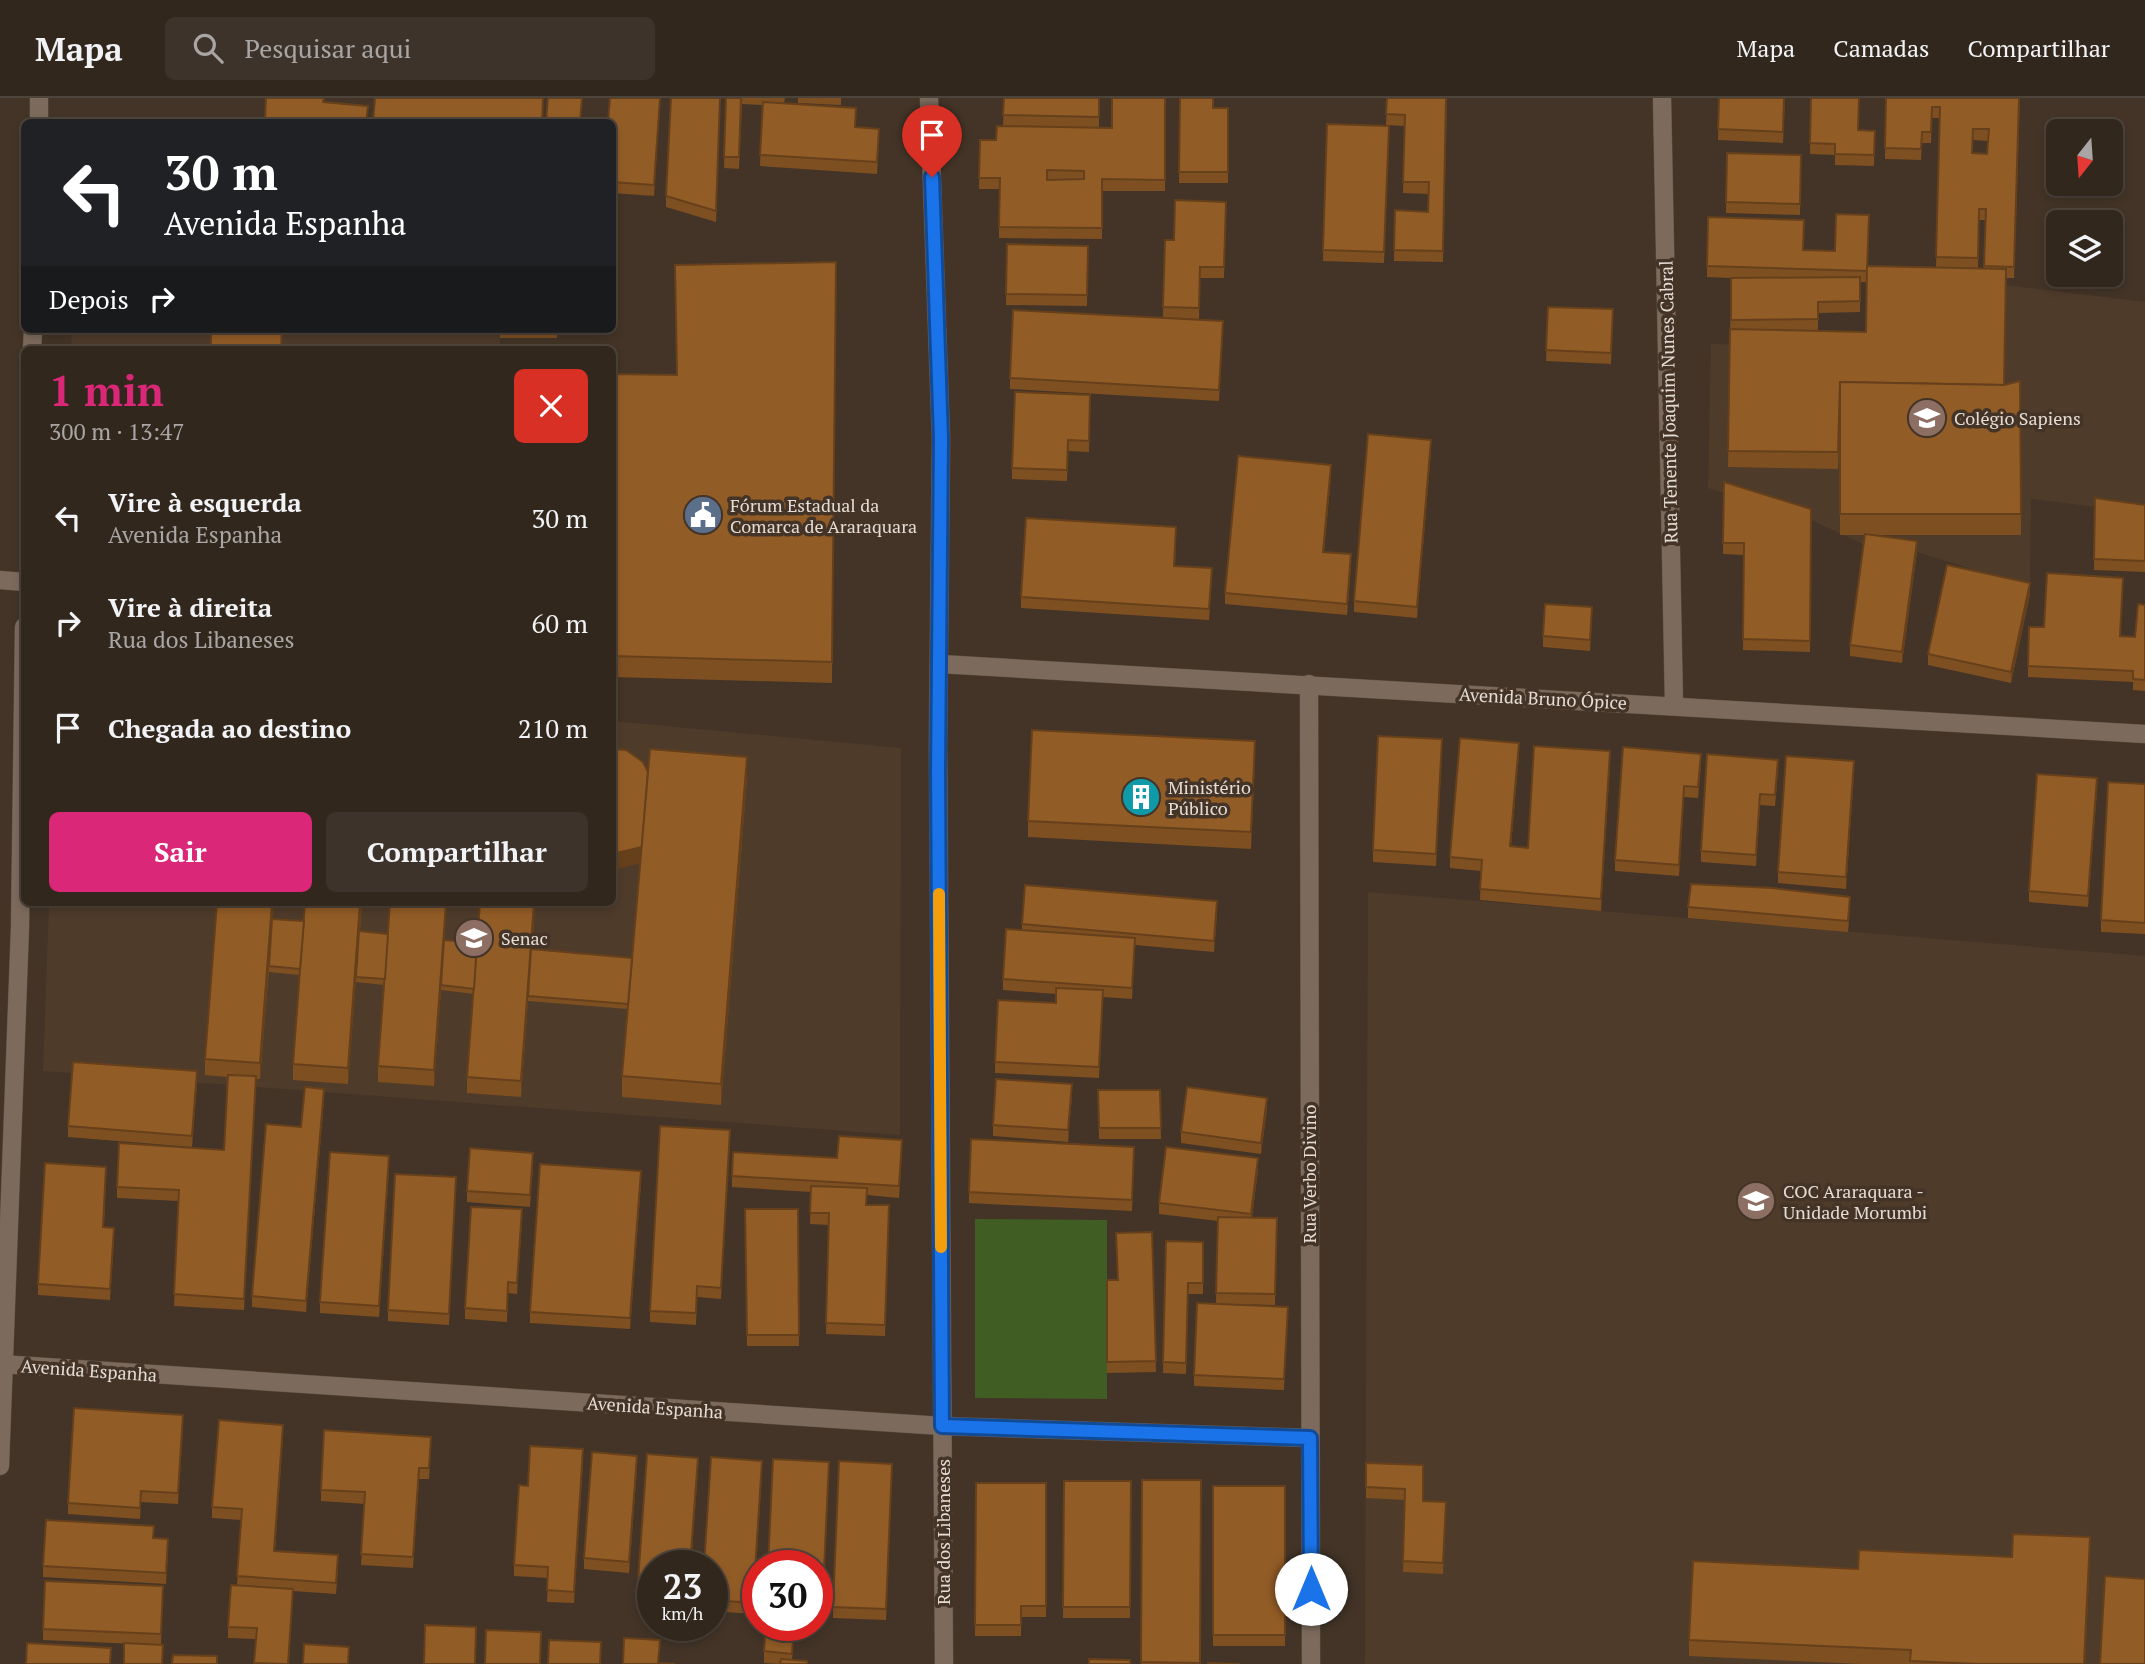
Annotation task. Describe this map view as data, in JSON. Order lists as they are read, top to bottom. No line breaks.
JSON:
{"streets":{"street":["Rua Tenente Joaquim Nunes Cabral","Avenida Bruno Ópice","Rua Verbo Divino","Avenida Espanha","Rua dos Libaneses"]},"crossings":[["Rua Tenente Joaquim Nunes Cabral","Avenida Bruno Ópice"],["Avenida Bruno Ópice","Rua Verbo Divino"],["Avenida Bruno Ópice","Rua dos Libaneses"],["Rua Verbo Divino","Avenida Espanha"],["Avenida Espanha","Rua dos Libaneses"]],"places":{"school or university":["Colégio Sapiens","Senac","COC Araraquara - Unidade Morumbi"],"public building":["Fórum Estadual da Comarca de Araraquara"],"building":["Ministério Público"]},"north":"bottom","page":{"header":"Mapa","search":"Pesquisar aqui","nav":["Mapa","Camadas","Compartilhar"],"turn":["30 m","Avenida Espanha"],"then":"Depois","heading":["1 min","300 m · 13:47"],"list":[{"name":"Vire à esquerda","note":"Avenida Espanha","value":"30 m"},{"name":"Vire à direita","note":"Rua dos Libaneses","value":"60 m"},{"name":"Chegada ao destino","value":"210 m"}],"buttons":["Sair","Compartilhar"],"speed":"23 km/h","limit":"30"}}
